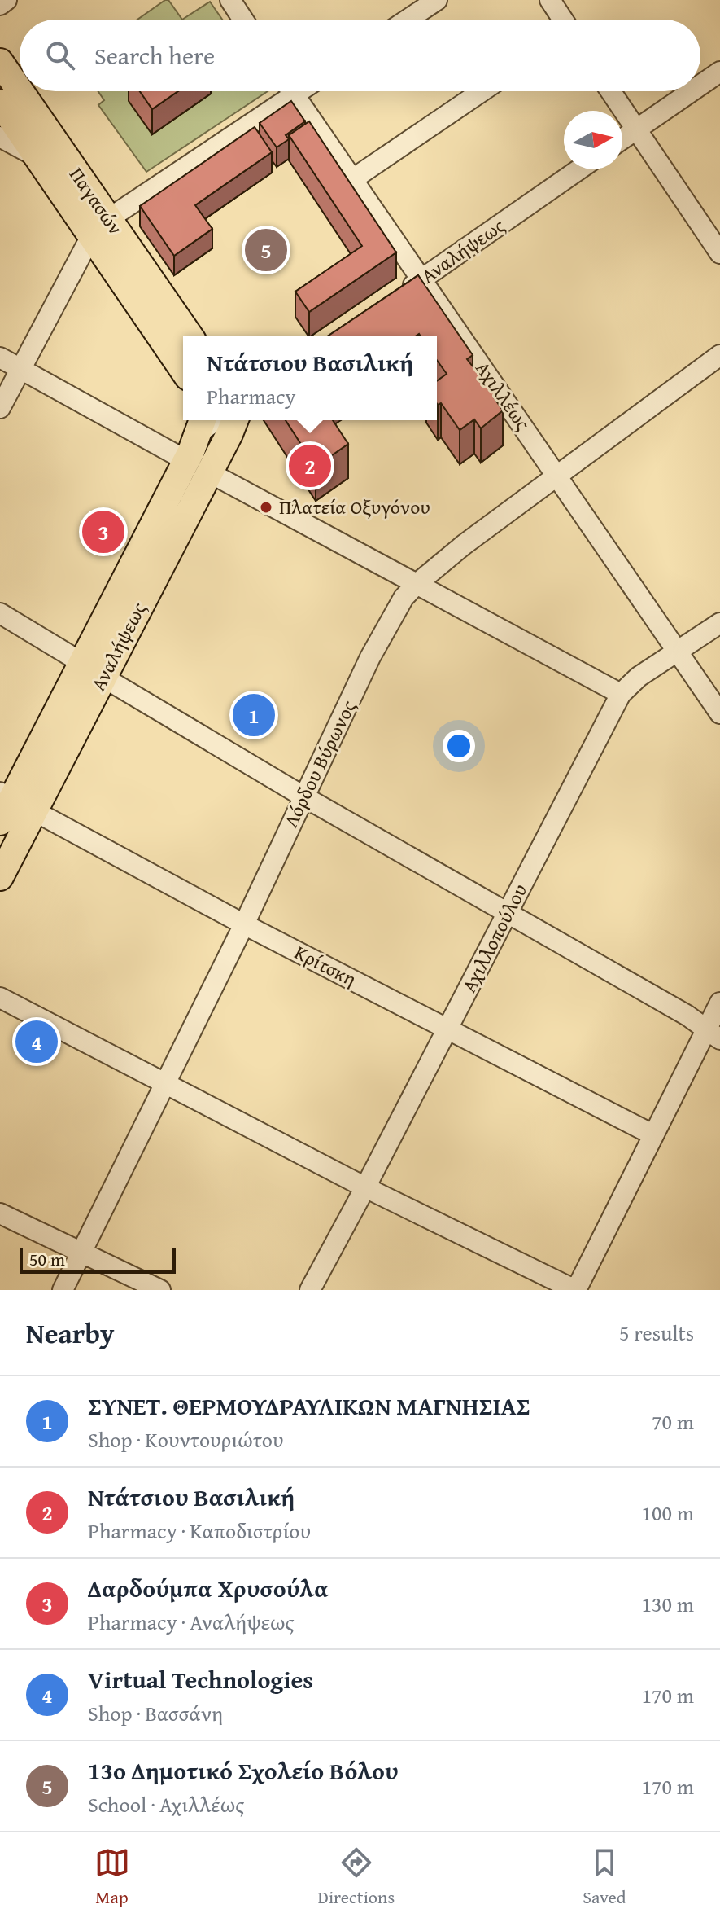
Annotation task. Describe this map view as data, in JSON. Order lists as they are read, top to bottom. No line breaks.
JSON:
{"streets":{"main road":["Παγασών","Αναλήψεως"],"street":["Αχιλλέως","Λόρδου Βύρωνος","Αχιλλοπούλου","Κρίτσκη"]},"crossings":[["Αναλήψεως","Αχιλλέως"],["Αναλήψεως","Κρίτσκη"],["Αχιλλέως","Λόρδου Βύρωνος"],["Αχιλλέως","Αχιλλοπούλου"],["Λόρδου Βύρωνος","Κρίτσκη"],["Αχιλλοπούλου","Κρίτσκη"]],"places":["Πλατεία Οξυγόνου"],"scale_bar":"50 m","north":"right","page":{"search":"Search here","pins":["5","2","3","1","4"],"popup":["Ντάτσιου Βασιλική","Pharmacy"],"scale":"50 m","heading":["Nearby","5 results"],"list":[{"mark":"1","name":"ΣΥΝΕΤ. ΘΕΡΜΟΥΔΡΑΥΛΙΚΩΝ ΜΑΓΝΗΣΙΑΣ","note":"Shop · Κουντουριώτου","value":"70 m"},{"mark":"2","name":"Ντάτσιου Βασιλική","note":"Pharmacy · Καποδιστρίου","value":"100 m"},{"mark":"3","name":"Δαρδούμπα Χρυσούλα","note":"Pharmacy · Αναλήψεως","value":"130 m"},{"mark":"4","name":"Virtual Technologies","note":"Shop · Βασσάνη","value":"170 m"},{"mark":"5","name":"13o Δημοτικό Σχολείο Βόλου","note":"School · Αχιλλέως","value":"170 m"}],"nav":["Map","Directions","Saved"]}}
